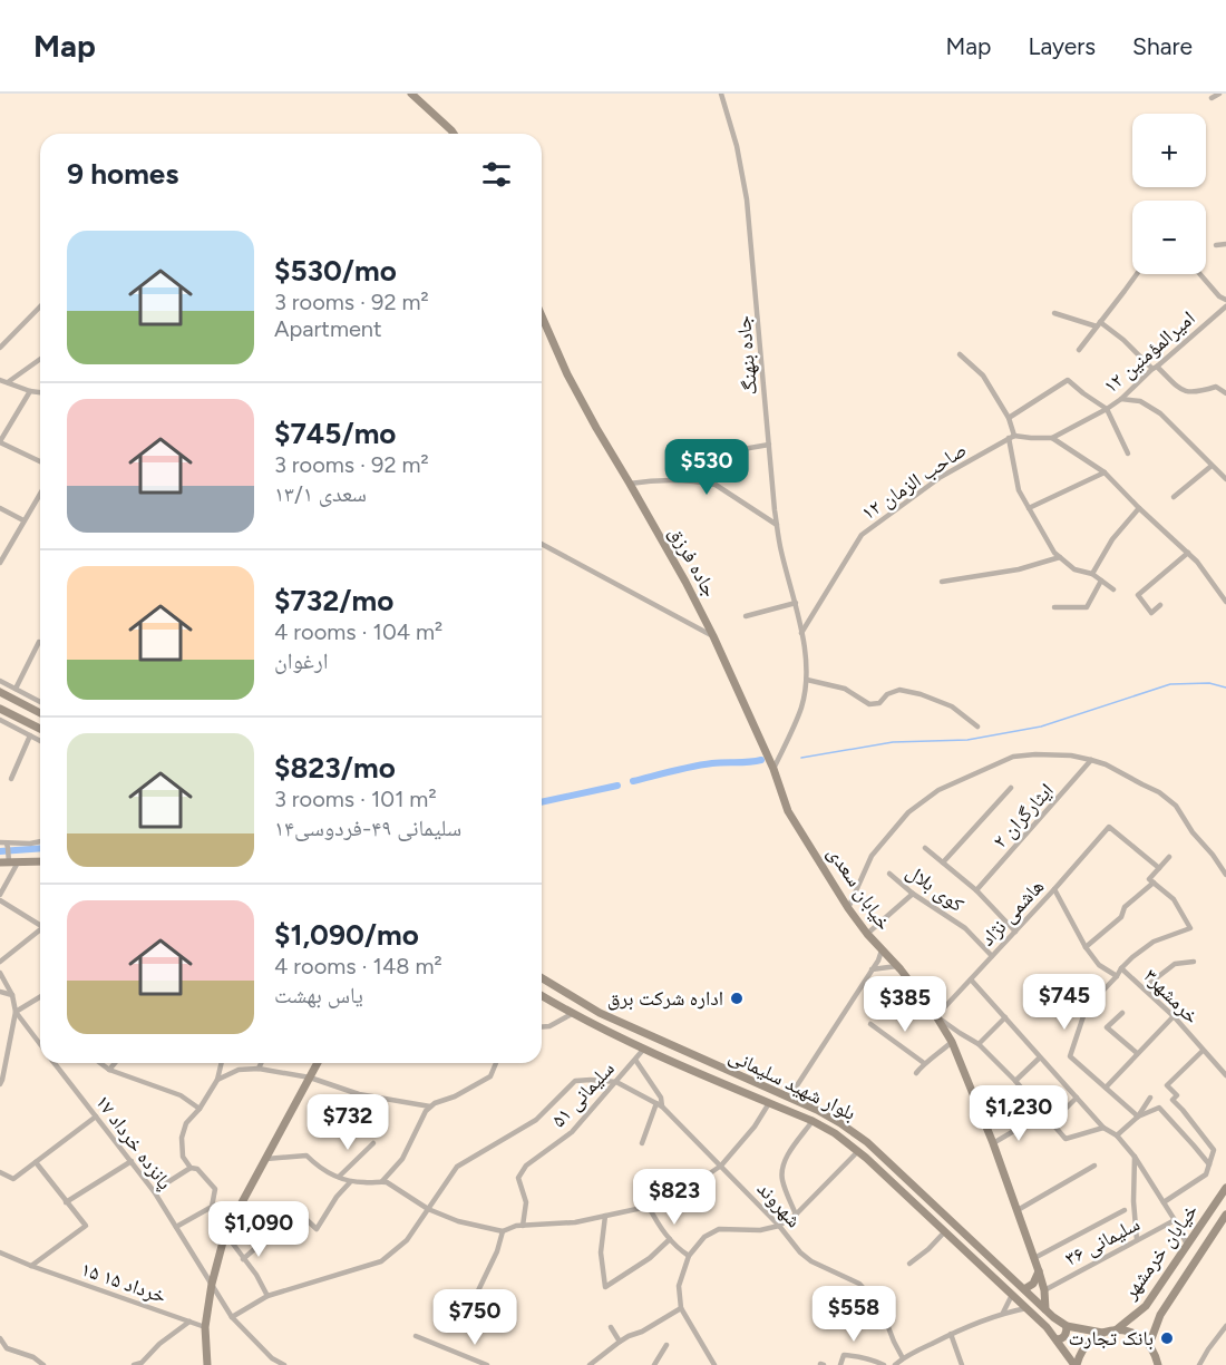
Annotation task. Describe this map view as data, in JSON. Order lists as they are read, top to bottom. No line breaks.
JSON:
{"streets":{"main road":["جاده فرزق","خیابان سعدی","بلوار شهید سلیمانی","خیابان خرمشهر"],"street":["امیرالمؤمنین ۱۲","جاده بنهنگ","صاحب الزمان ۱۲","ایثارگران ۲","کوی بلال","هاشمی نژاد","خرمشهر۳","سلیمانی ۵۱","پانزده خرداد ۱۷","شهروند","سلیمانی ۳۶","۱۵ خرداد ۱۵"]},"crossings":[["جاده بنهنگ","صاحب الزمان ۱۲"],["جاده بنهنگ","جاده فرزق"],["جاده فرزق","خیابان سعدی"],["ایثارگران ۲","کوی بلال"],["خیابان سعدی","هاشمی نژاد"],["خیابان سعدی","بلوار شهید سلیمانی"],["خیابان سعدی","سلیمانی ۳۶"],["کوی بلال","هاشمی نژاد"],["بلوار شهید سلیمانی","سلیمانی ۵۱"],["سلیمانی ۵۱","شهروند"]],"places":["اداره شرکت برق","بانک تجارت"],"page":{"header":"Map","nav":["Map","Layers","Share"],"map_buttons":["+","−"],"heading":"9 homes","list":[{"name":"$530/mo","note":"3 rooms · 92 m² · Apartment"},{"name":"$745/mo","note":"3 rooms · 92 m² · سعدی ۱۳/۱"},{"name":"$732/mo","note":"4 rooms · 104 m² · ارغوان"},{"name":"$823/mo","note":"3 rooms · 101 m² · سلیمانی ۴۹-فردوسی۱۴"},{"name":"$1,090/mo","note":"4 rooms · 148 m² · یاس بهشت"}],"price":["$530","$745","$385","$1,230","$732","$823","$1,090","$558","$750"]}}
